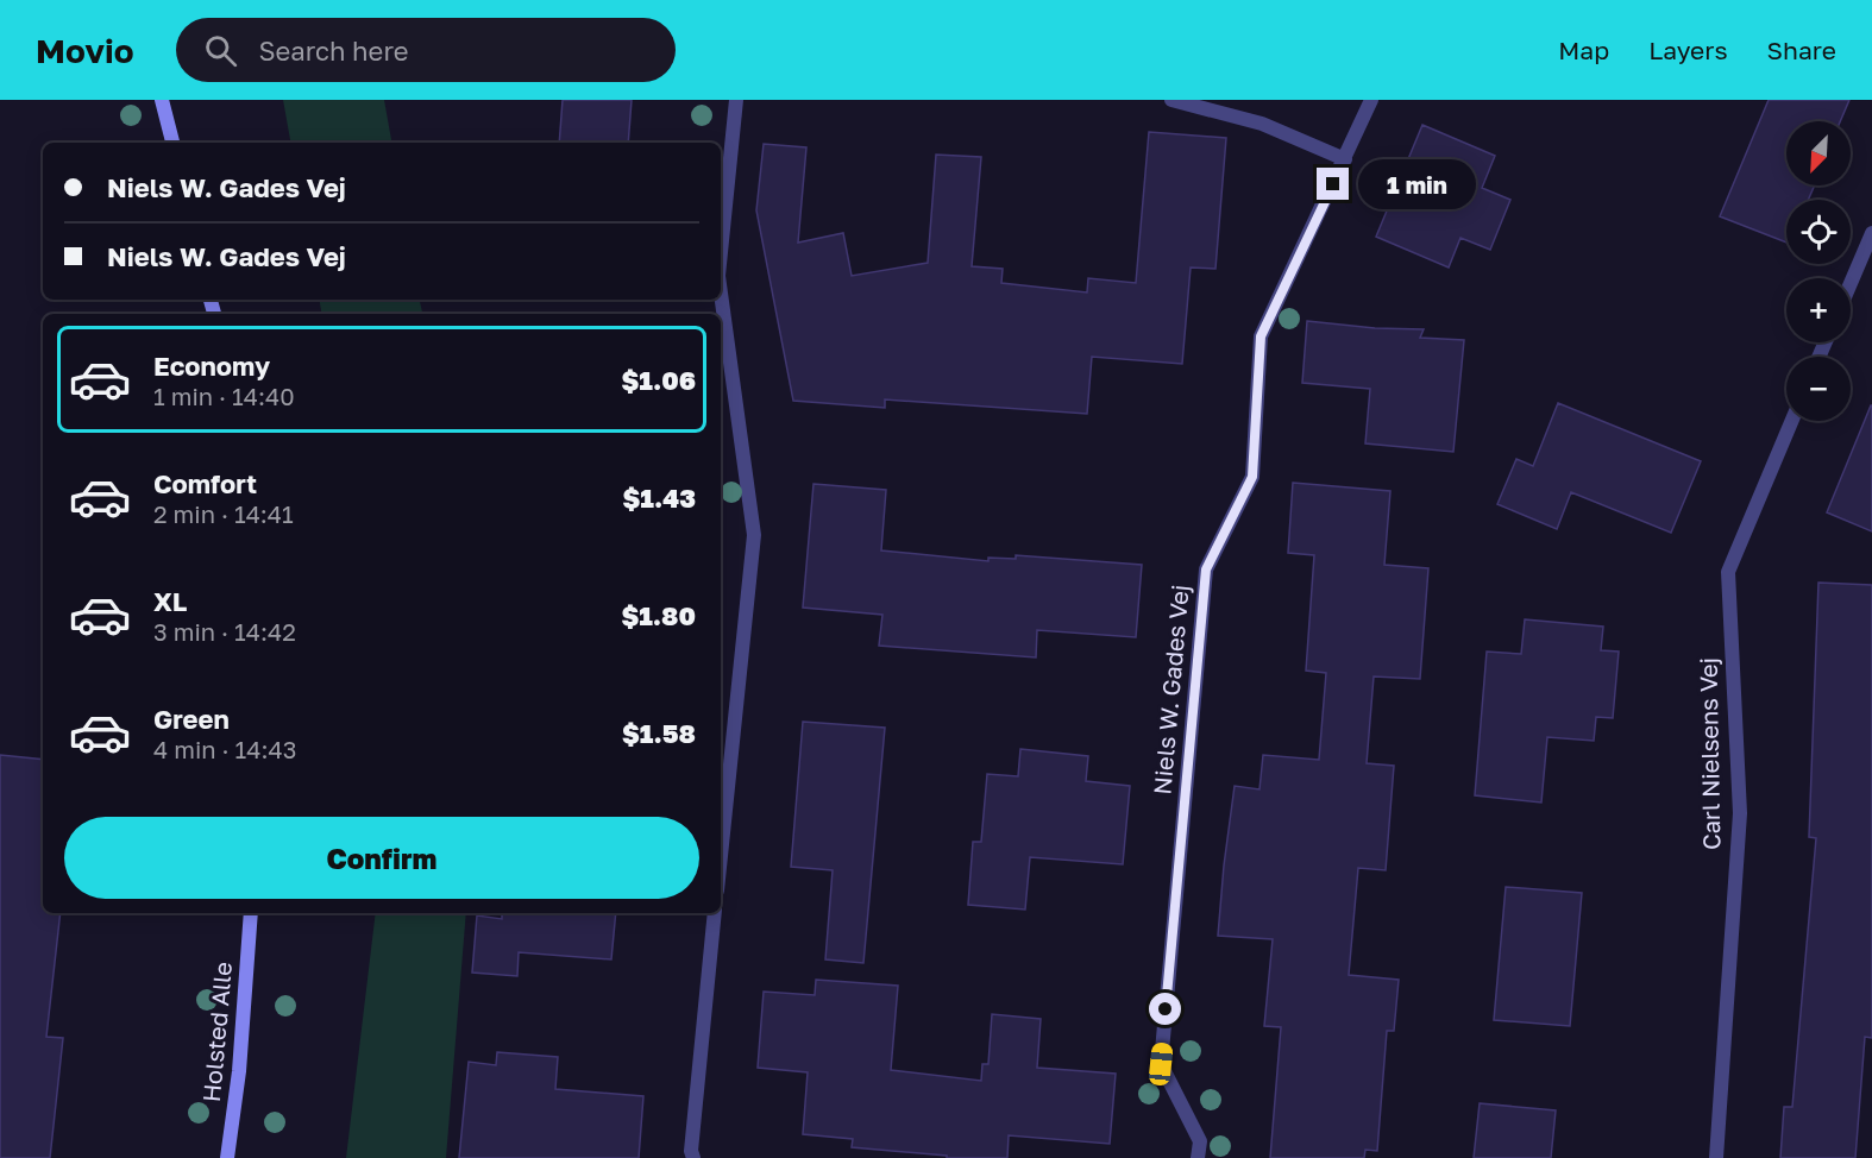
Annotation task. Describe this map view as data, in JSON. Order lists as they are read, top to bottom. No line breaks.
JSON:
{"streets":{"street":["Niels W. Gades Vej","Carl Nielsens Vej","Holsted Alle"]},"north":"bottom left","page":{"header":"Movio","search":"Search here","nav":["Map","Layers","Share"],"map_buttons":["+","−"],"banner":["Niels W. Gades Vej","Niels W. Gades Vej"],"bubble":"1 min","list":[{"name":"Economy","note":"1 min · 14:40","value":"$1.06"},{"name":"Comfort","note":"2 min · 14:41","value":"$1.43"},{"name":"XL","note":"3 min · 14:42","value":"$1.80"},{"name":"Green","note":"4 min · 14:43","value":"$1.58"}],"buttons":"Confirm"}}
